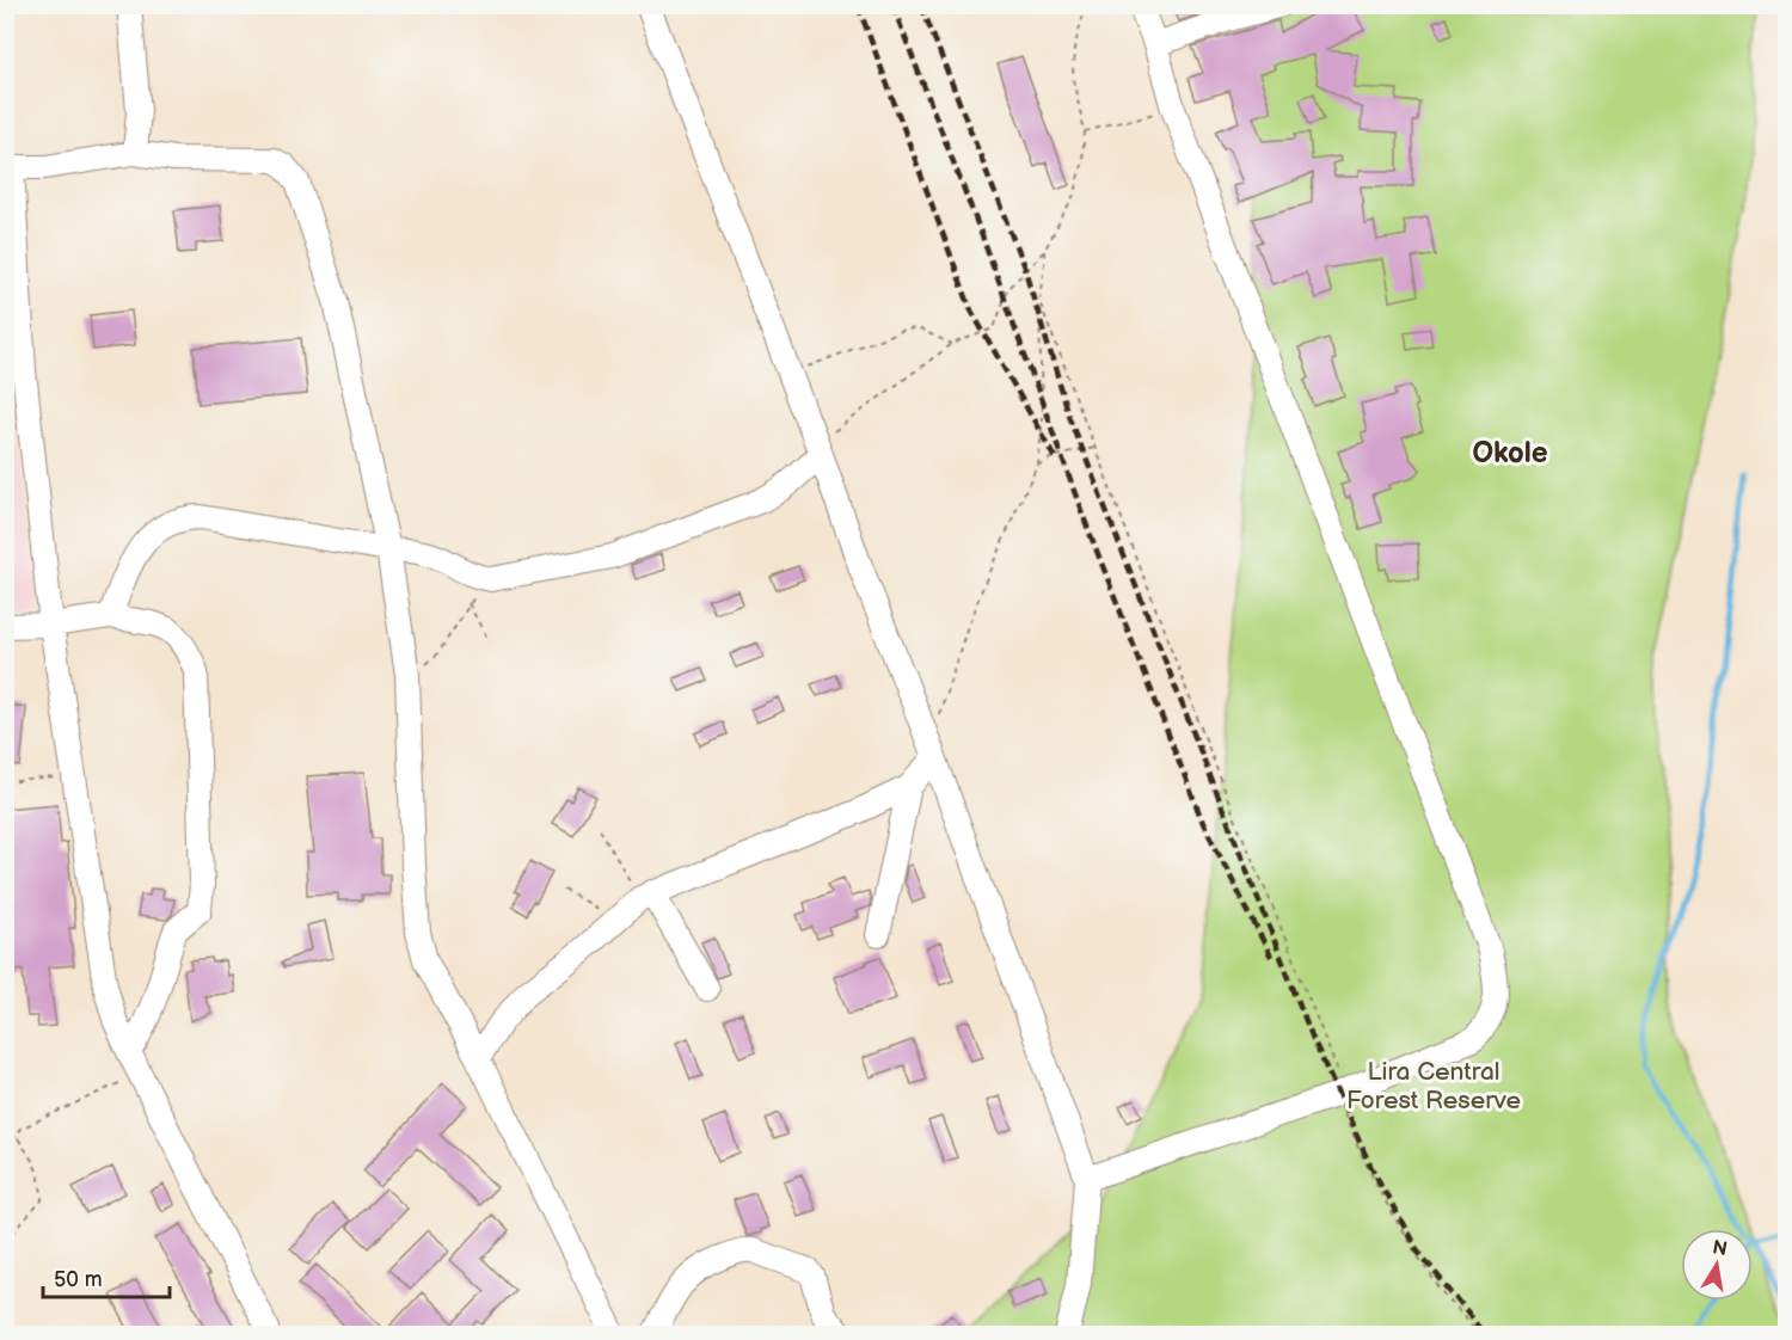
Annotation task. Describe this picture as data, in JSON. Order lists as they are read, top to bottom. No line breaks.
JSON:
{"districts":["Okole"],"parks":["Lira Central Forest Reserve"],"scale_bar":"50 m","north":"top"}
